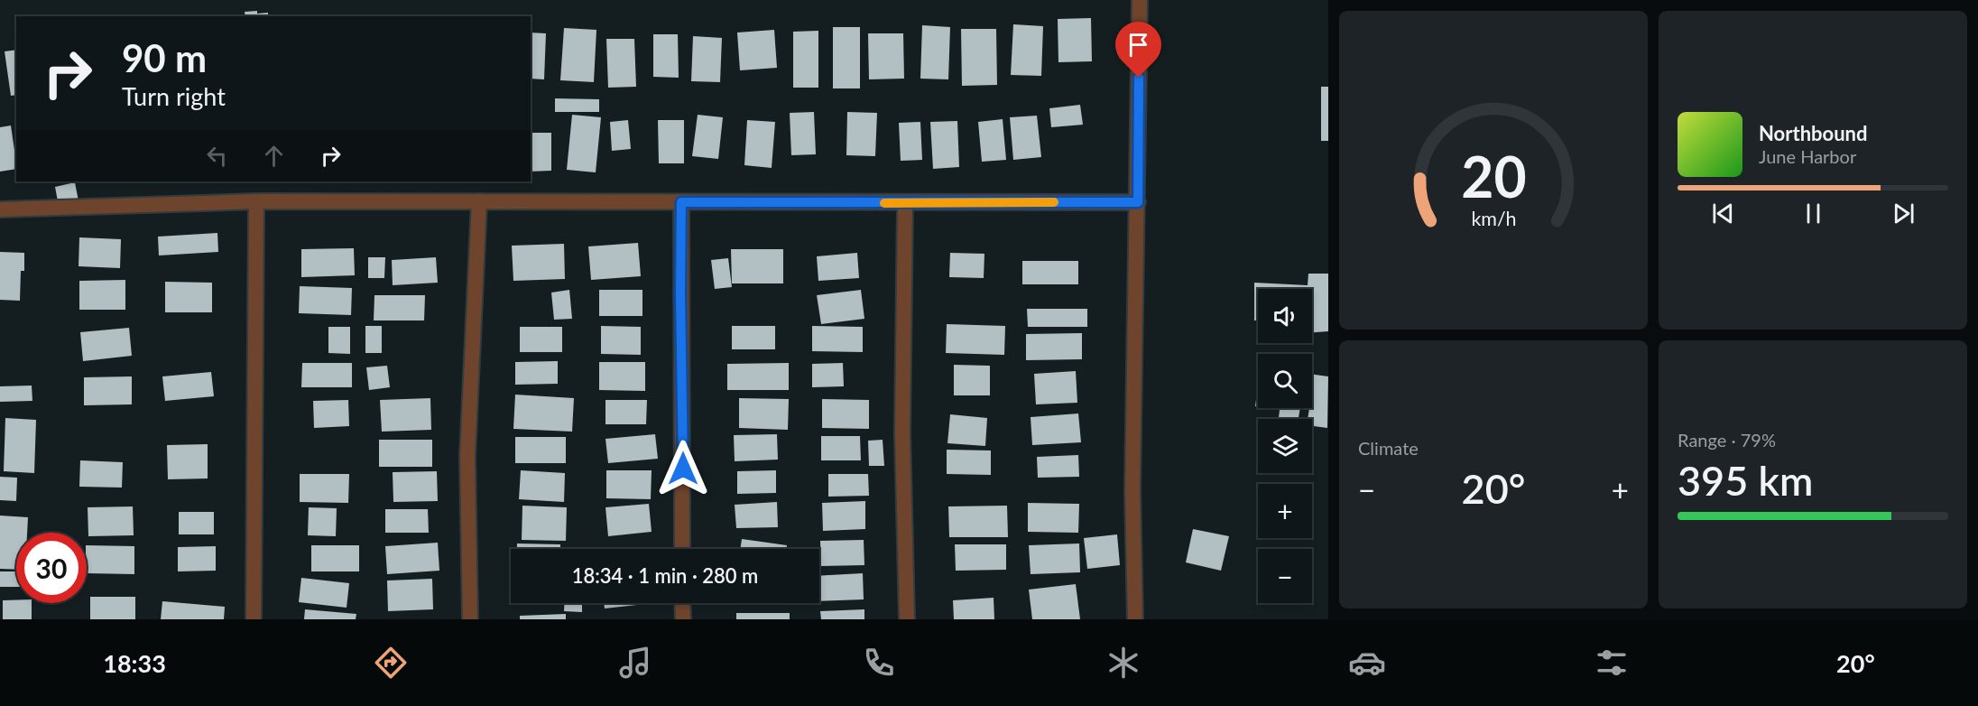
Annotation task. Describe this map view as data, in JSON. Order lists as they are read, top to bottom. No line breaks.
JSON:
{"page":{"turn":["90 m","Turn right"],"song":["Northbound","June Harbor"],"map_buttons":["+","−"],"tile":["Climate",["Range · 79%","395 km"]],"heat":["−","20°","+"],"limit":"30","trip":"18:34 · 1 min · 280 m","tabs":["18:33","20°"],"gauge":["20","km/h"]}}
